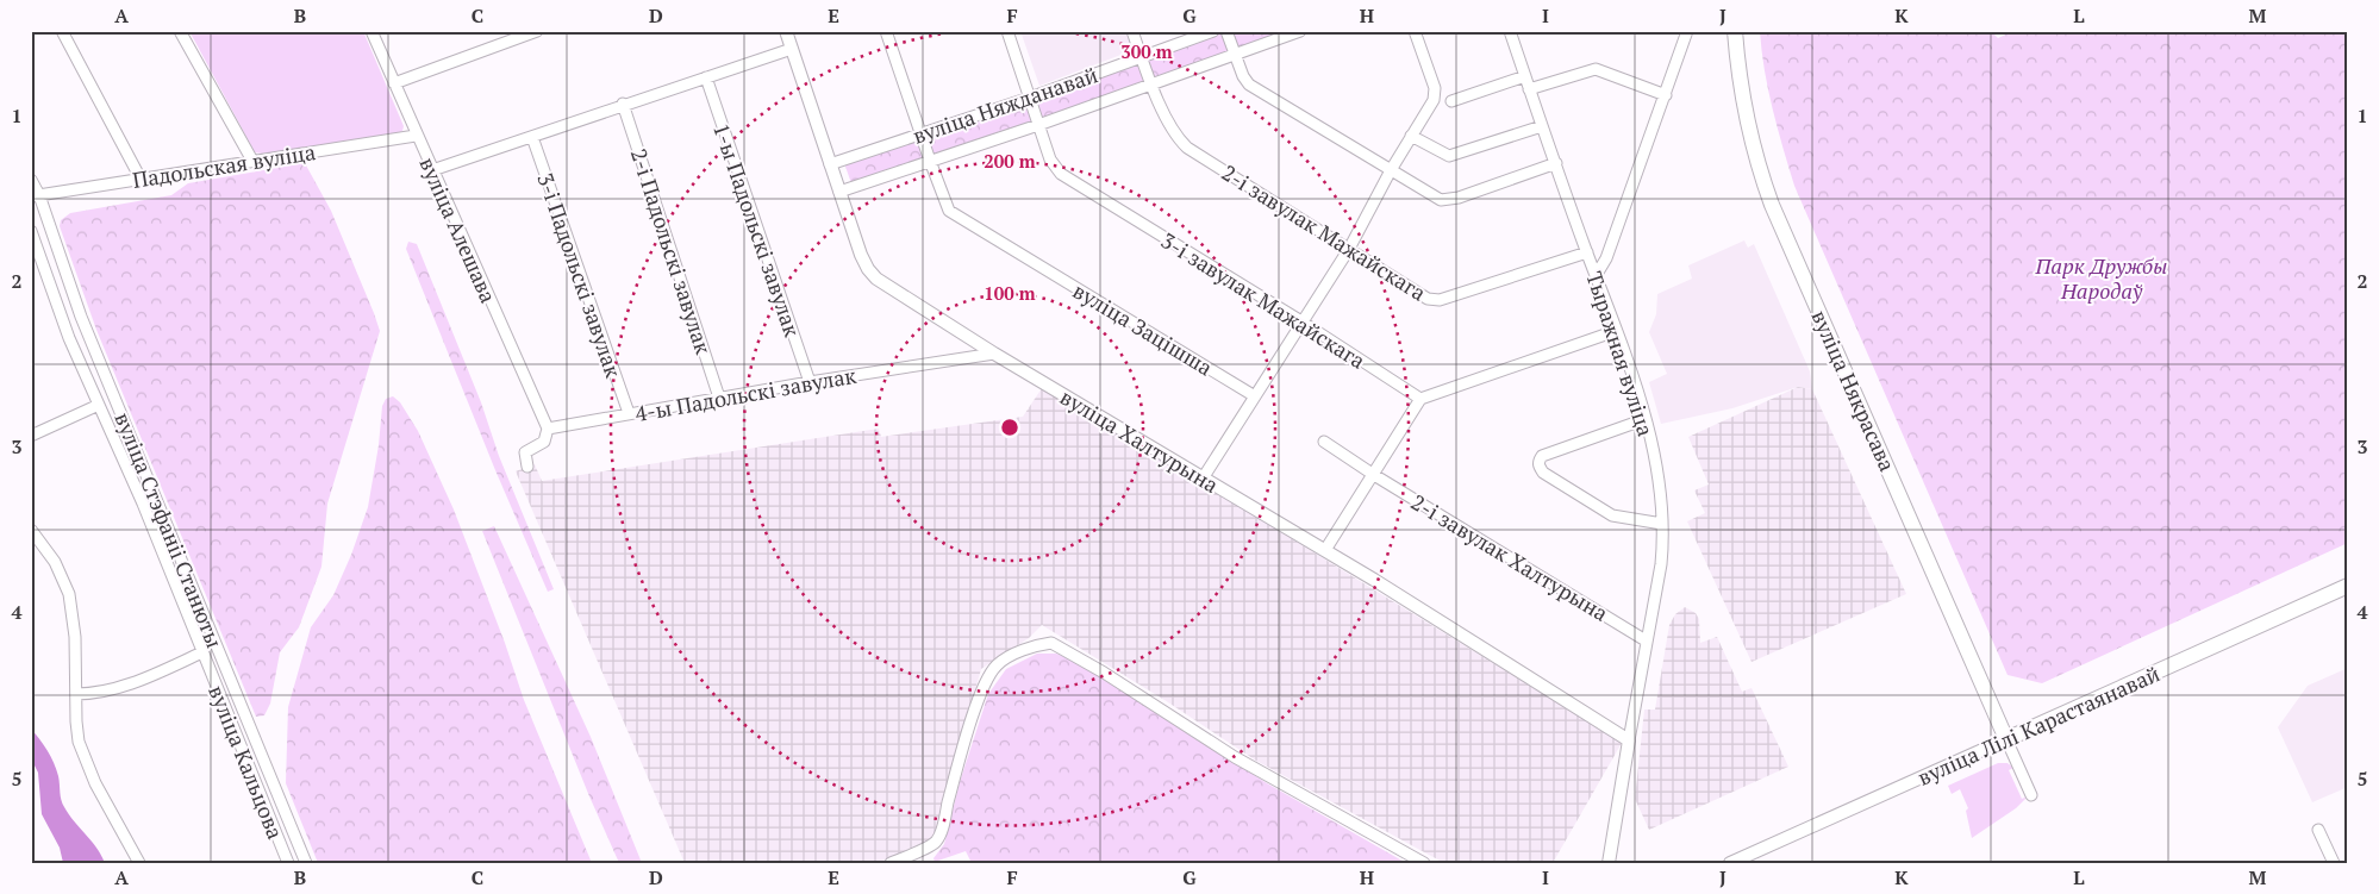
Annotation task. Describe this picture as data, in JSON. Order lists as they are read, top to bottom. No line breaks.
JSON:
{"streets":{"main road":["вуліца Някрасава","вуліца Лілі Карастаянавай"],"street":["вуліца Няжданавай","Падольская вуліца","вуліца Алешава","1-ы Падольскі завулак","2-і завулак Мажайскага","2-і Падольскі завулак","3-і Падольскі завулак","3-і завулак Мажайскага","вуліца Зацішша","Тыражная вуліца","4-ы Падольскі завулак","вуліца Халтурына","вуліца Стэфаніі Станюты","2-і завулак Халтурына","вуліца Кальцова"]},"crossings":[["вуліца Няжданавай","2-і завулак Мажайскага"],["вуліца Няжданавай","3-і завулак Мажайскага"],["вуліца Няжданавай","вуліца Зацішша"],["вуліца Няжданавай","вуліца Халтурына"],["Падольская вуліца","вуліца Алешава"],["Падольская вуліца","вуліца Стэфаніі Станюты"],["вуліца Алешава","4-ы Падольскі завулак"],["1-ы Падольскі завулак","4-ы Падольскі завулак"],["2-і завулак Мажайскага","Тыражная вуліца"],["2-і Падольскі завулак","4-ы Падольскі завулак"],["3-і Падольскі завулак","4-ы Падольскі завулак"],["Тыражная вуліца","вуліца Халтурына"],["Тыражная вуліца","2-і завулак Халтурына"],["вуліца Някрасава","вуліца Лілі Карастаянавай"],["4-ы Падольскі завулак","вуліца Халтурына"]],"parks":["Парк Дружбы Народаў"],"grid":{"columns":["A","B","C","D","E","F","G","H","I","J","K","L","M"],"rows":["1","2","3","4","5"]},"rings":["300 m","200 m","100 m"]}
